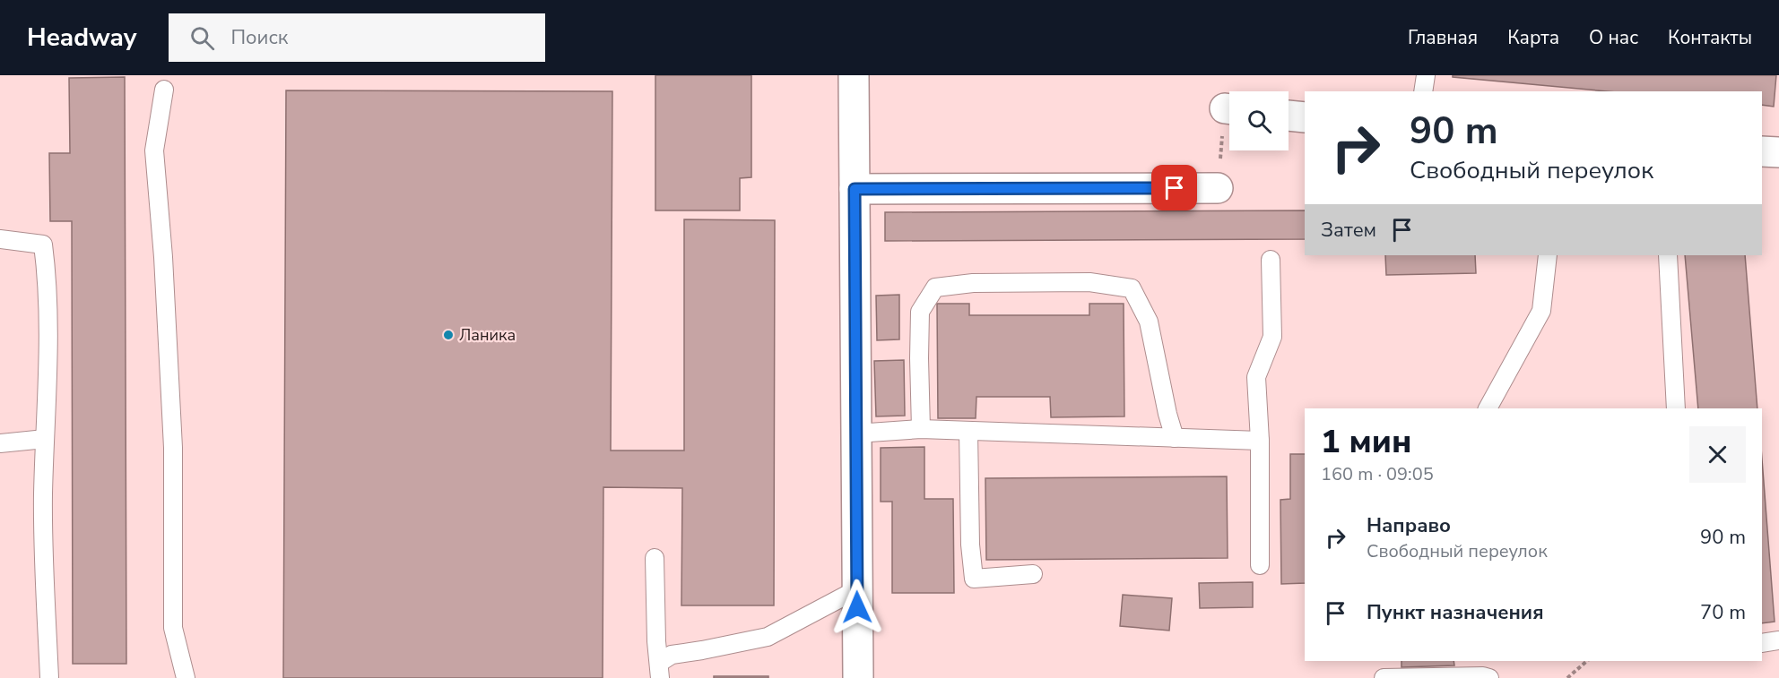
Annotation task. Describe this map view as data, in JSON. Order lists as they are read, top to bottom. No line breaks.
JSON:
{"places":["Ланика"],"page":{"header":"Headway","search":"Поиск","nav":["Главная","Карта","О нас","Контакты"],"turn":["90 m","Свободный переулок"],"then":"Затем","heading":["1 мин","160 m · 09:05"],"list":[{"name":"Направо","note":"Свободный переулок","value":"90 m"},{"name":"Пункт назначения","value":"70 m"}]}}
